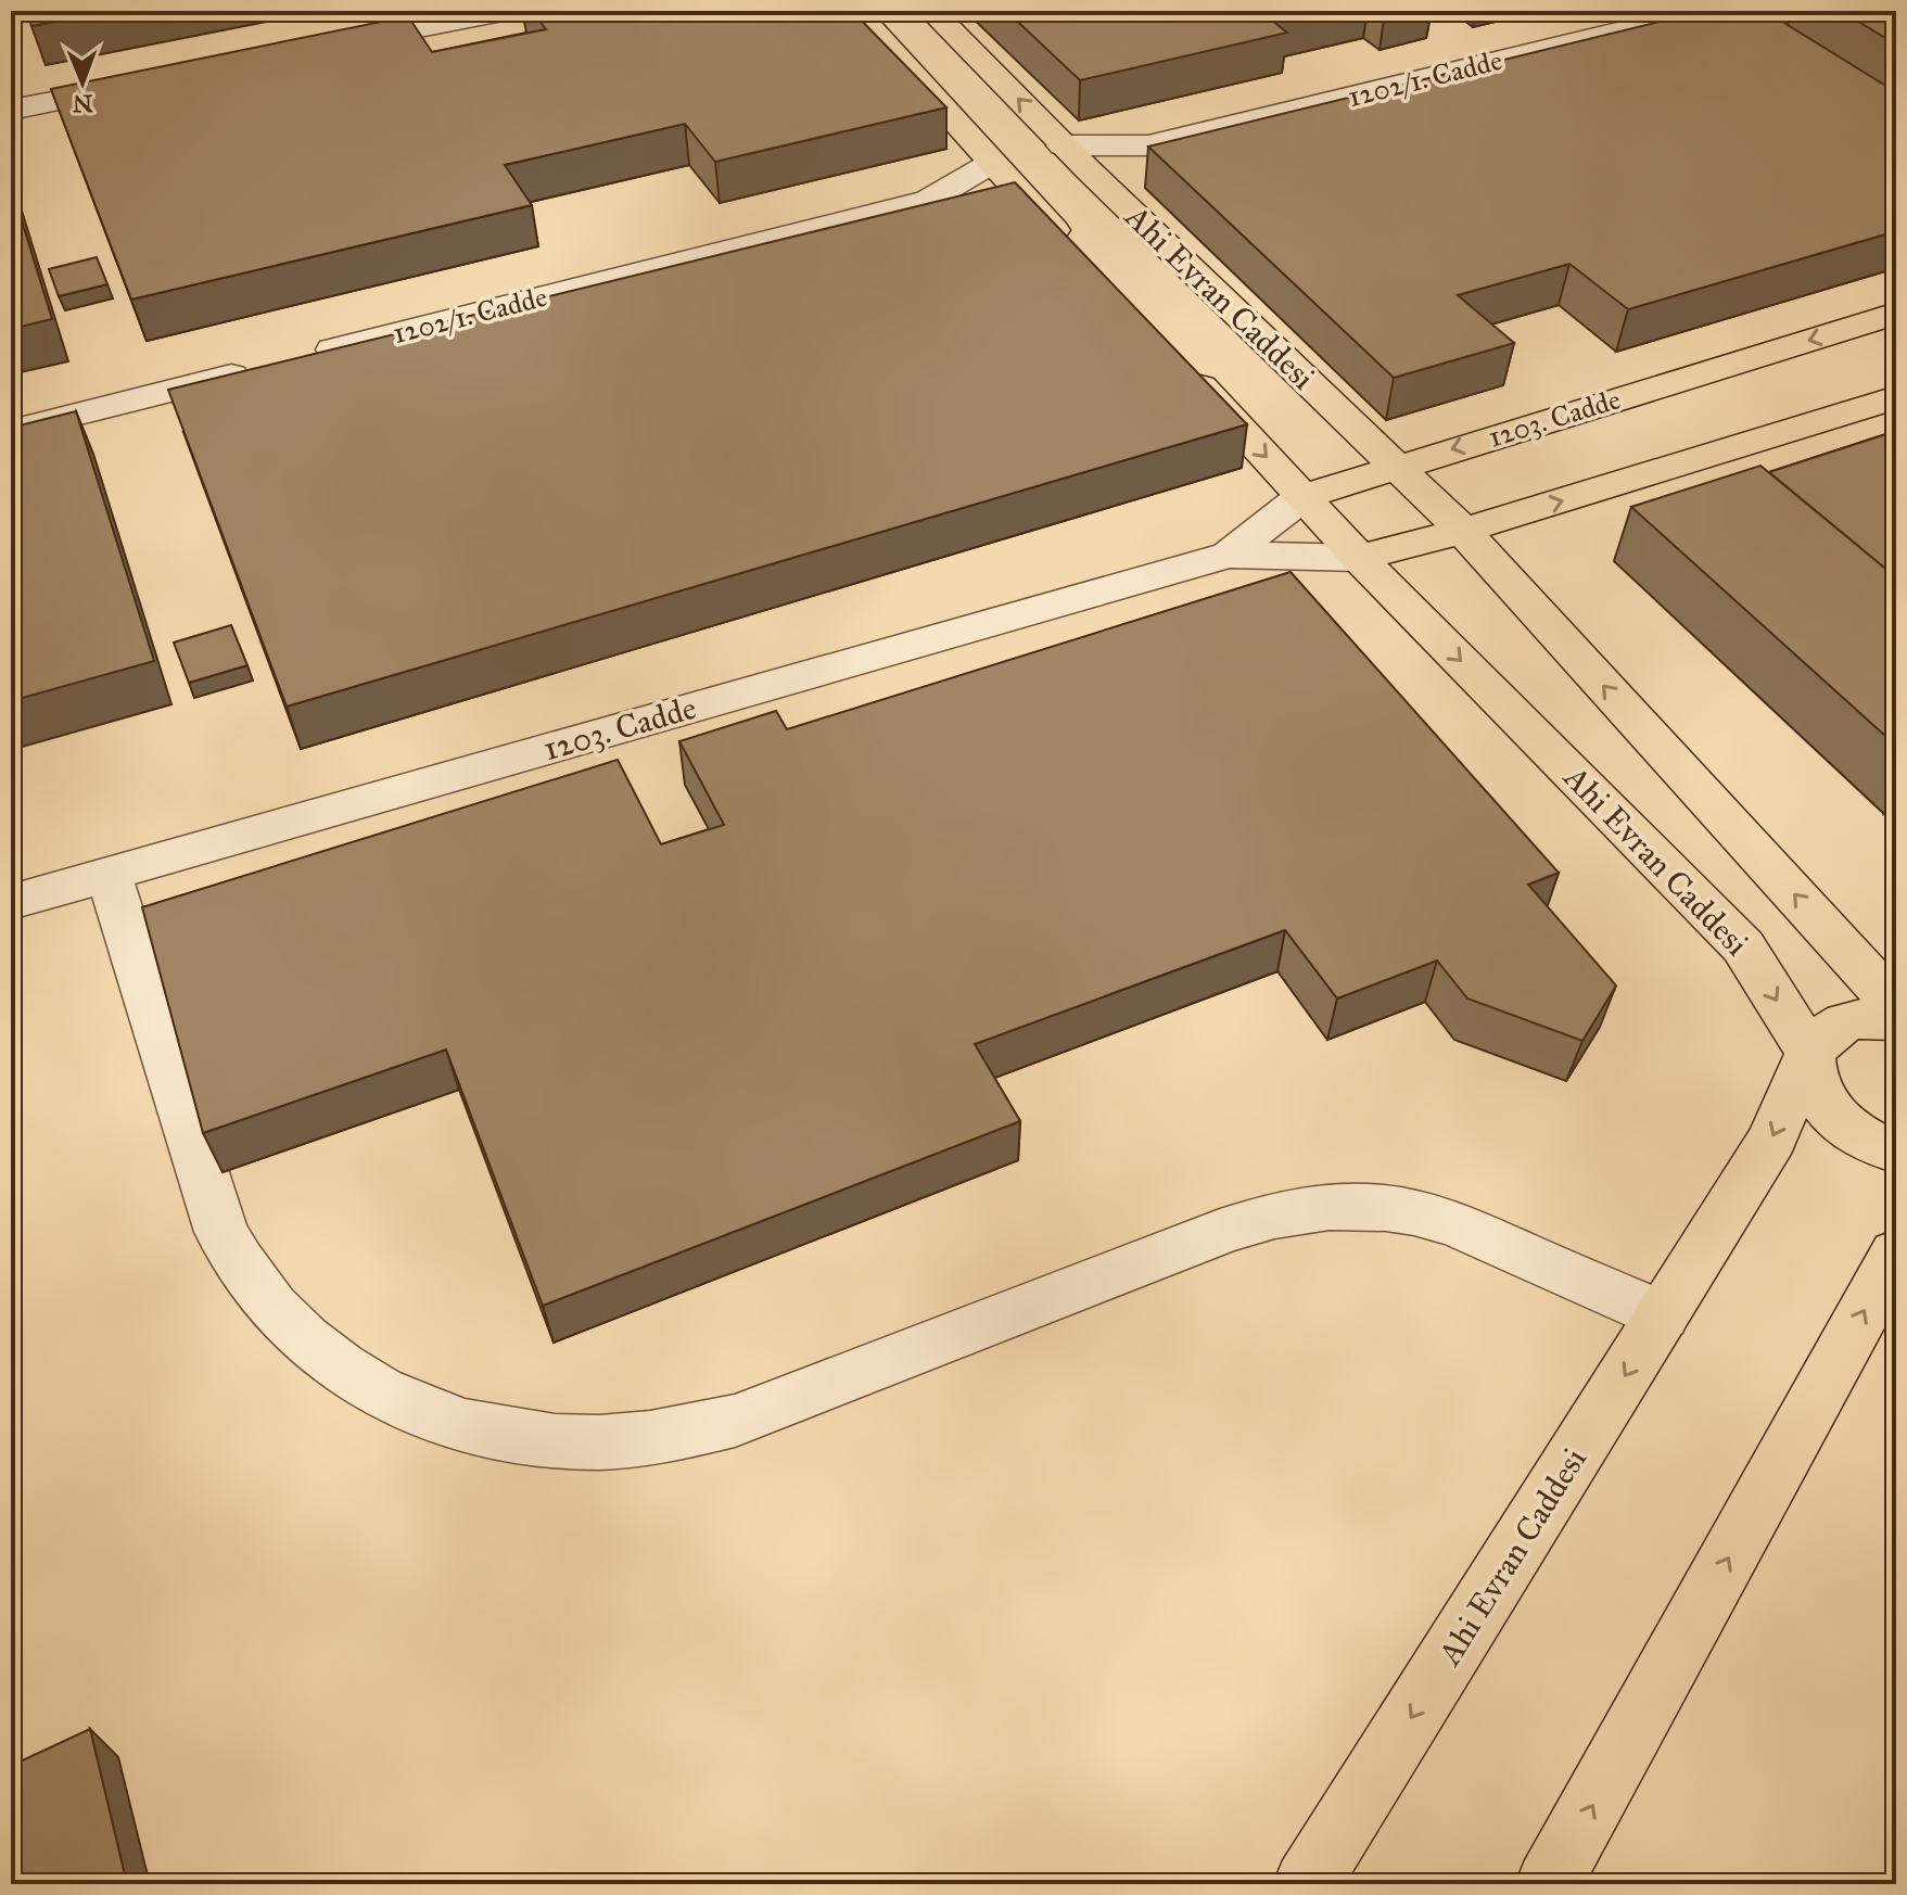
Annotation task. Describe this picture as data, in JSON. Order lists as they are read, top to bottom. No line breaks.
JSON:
{"streets":{"main road":["Ahi Evran Caddesi","1203. Cadde"],"street":["1202/1. Cadde"]},"crossings":[["1202/1. Cadde","Ahi Evran Caddesi"],["Ahi Evran Caddesi","1203. Cadde"]],"north":"bottom"}
